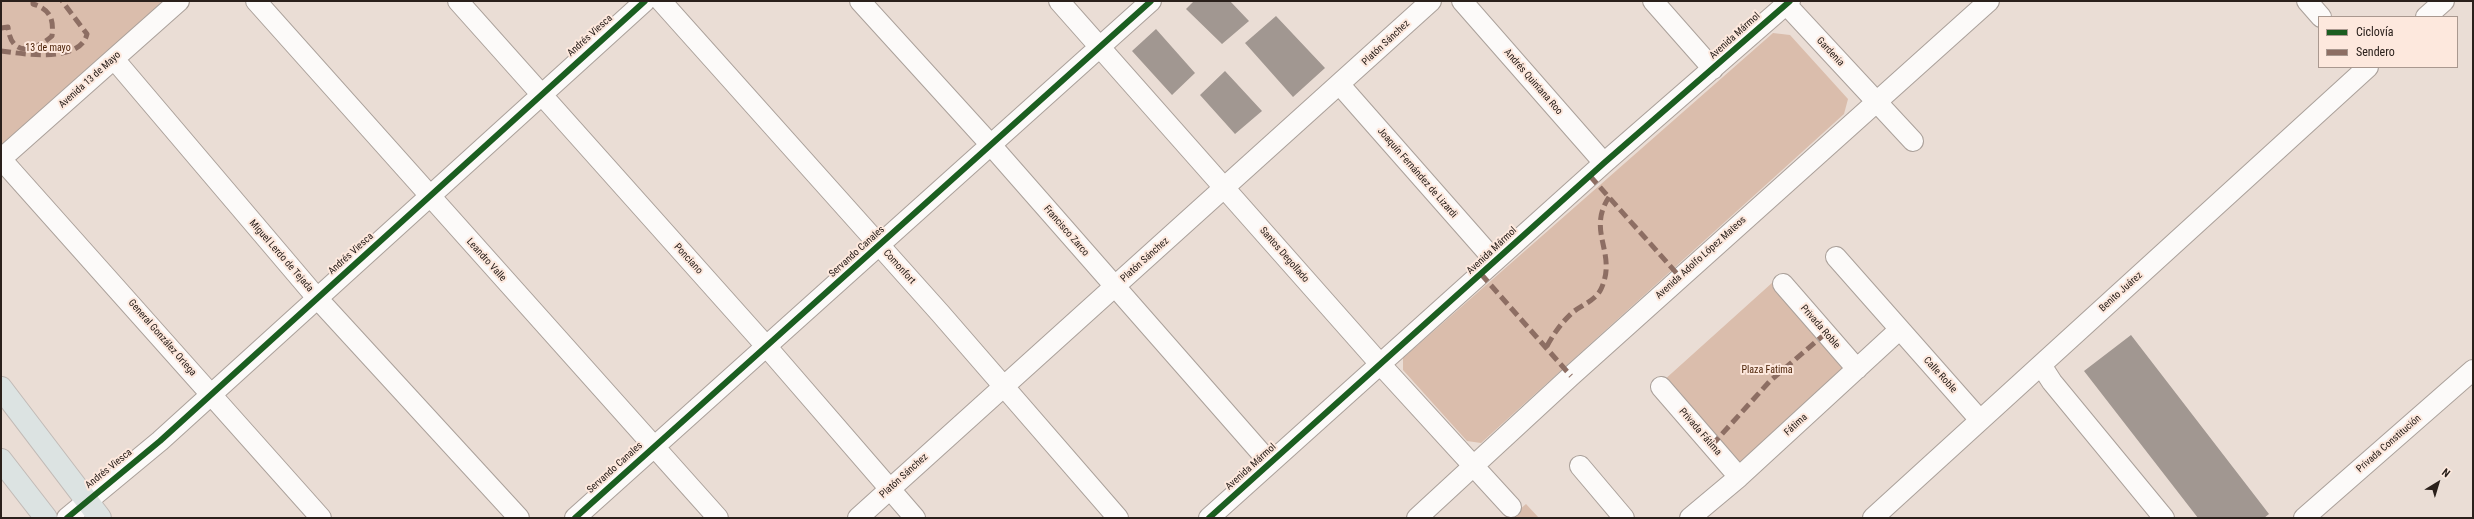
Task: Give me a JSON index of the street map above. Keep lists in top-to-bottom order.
{
  "streets": {
    "street": [
      "Andrés Viesca",
      "Avenida Mármol",
      "Platón Sánchez",
      "Gardenia",
      "Avenida 13 de Mayo",
      "Andrés Quintana Roo",
      "Joaquín Fernández de Lizardi",
      "Francisco Zarco",
      "Servando Canales",
      "Santos Degollado",
      "Miguel Lerdo de Tejada",
      "Avenida Adolfo López Mateos",
      "Ponciano",
      "Leandro Valle",
      "Comonfort",
      "Benito Juárez",
      "Privada Roble",
      "General González Ortega",
      "Calle Roble",
      "Fátima",
      "Privada Fátima",
      "Privada Constitución"
    ]
  },
  "crossings": [
    ["Andrés Viesca", "Miguel Lerdo de Tejada"],
    ["Andrés Viesca", "Ponciano"],
    ["Andrés Viesca", "Leandro Valle"],
    ["Andrés Viesca", "General González Ortega"],
    ["Avenida Mármol", "Gardenia"],
    ["Avenida Mármol", "Andrés Quintana Roo"],
    ["Avenida Mármol", "Joaquín Fernández de Lizardi"],
    ["Avenida Mármol", "Francisco Zarco"],
    ["Avenida Mármol", "Santos Degollado"],
    ["Platón Sánchez", "Joaquín Fernández de Lizardi"],
    ["Platón Sánchez", "Francisco Zarco"],
    ["Platón Sánchez", "Santos Degollado"],
    ["Platón Sánchez", "Ponciano"],
    ["Platón Sánchez", "Comonfort"],
    ["Gardenia", "Avenida Adolfo López Mateos"],
    ["Avenida 13 de Mayo", "Miguel Lerdo de Tejada"],
    ["Avenida 13 de Mayo", "General González Ortega"],
    ["Francisco Zarco", "Servando Canales"],
    ["Servando Canales", "Santos Degollado"],
    ["Servando Canales", "Ponciano"],
    ["Servando Canales", "Leandro Valle"],
    ["Servando Canales", "Comonfort"],
    ["Santos Degollado", "Avenida Adolfo López Mateos"],
    ["Benito Juárez", "Calle Roble"],
    ["Privada Roble", "Fátima"],
    ["Calle Roble", "Fátima"],
    ["Fátima", "Privada Fátima"]
  ],
  "parks": ["13 de mayo", "Plaza Fatima"],
  "legend": ["Ciclovía", "Sendero"],
  "north": "top right"
}
